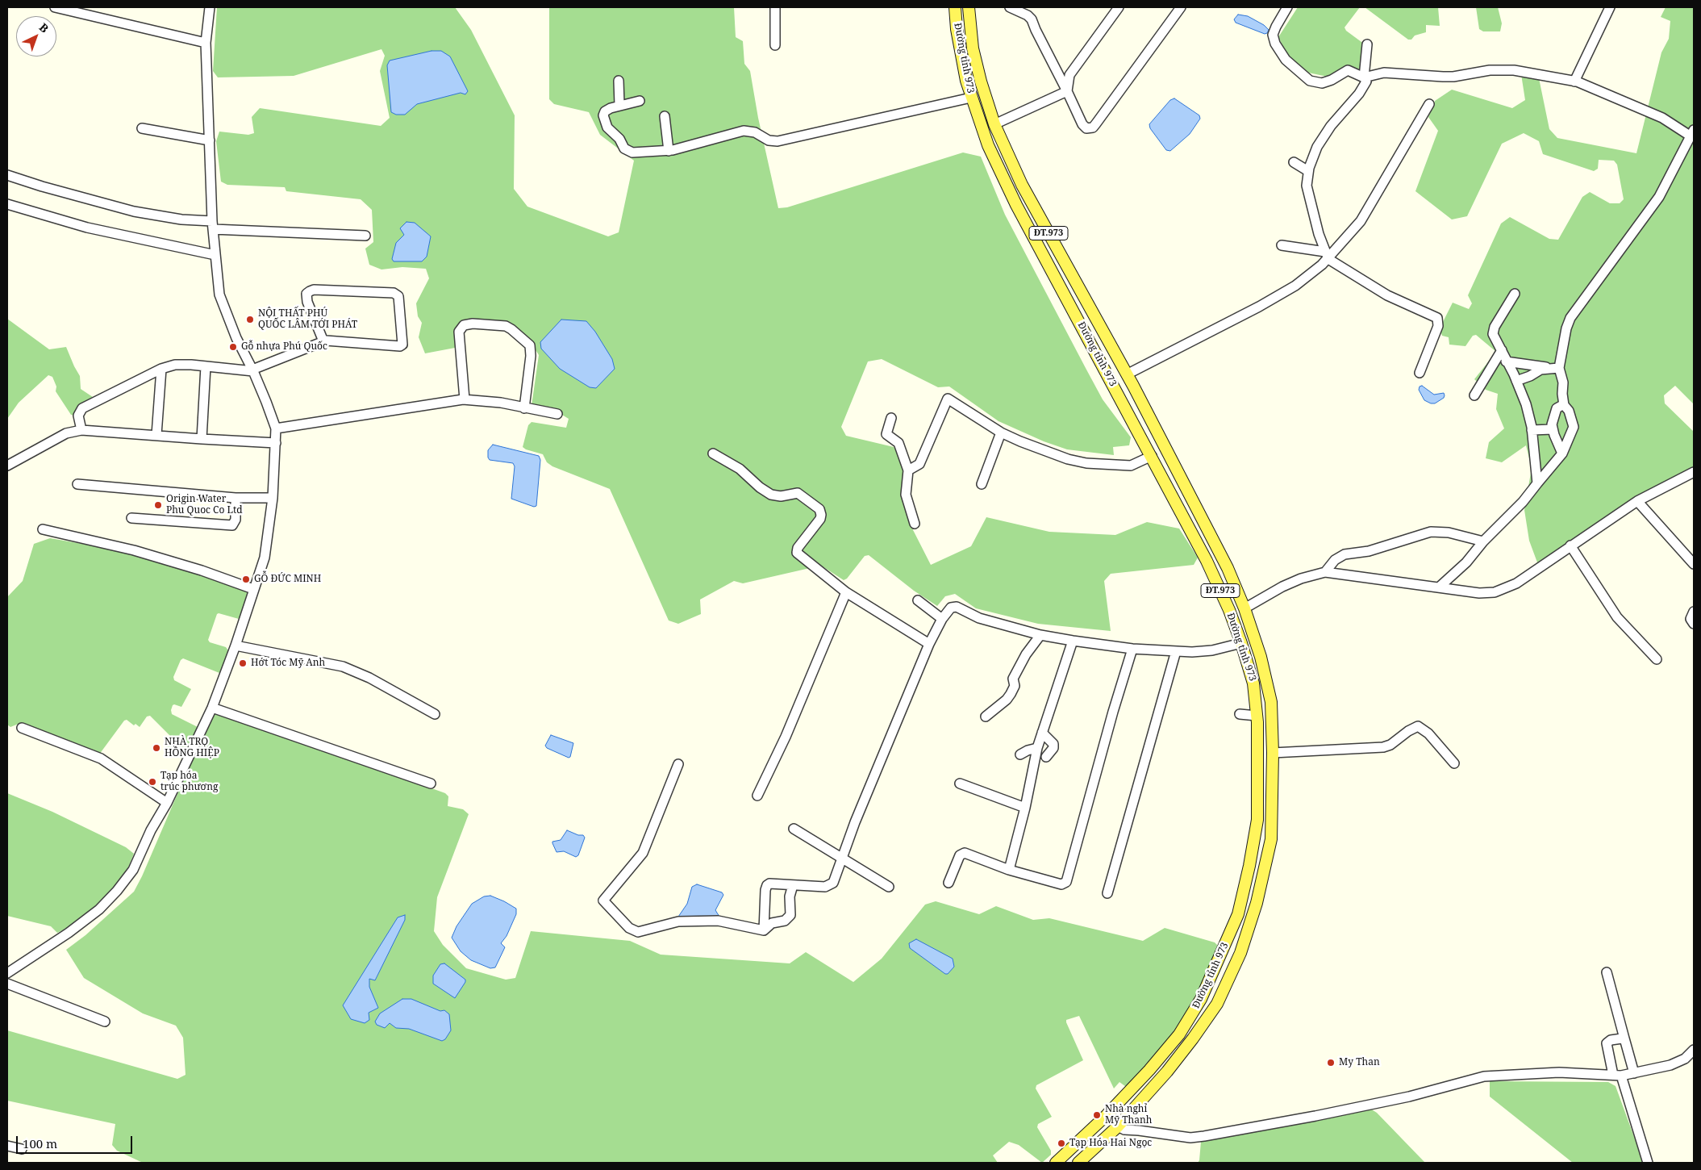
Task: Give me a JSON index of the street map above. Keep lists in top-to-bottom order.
{
  "streets": {
    "main road": ["Đường tỉnh 973", "ĐT.973"]
  },
  "places": [
    "NỘI THẤT PHÚ QUỐC LÂM TỚI PHÁT",
    "Gỗ nhựa Phú Quốc",
    "Origin Water Phu Quoc Co Ltd",
    "GỖ ĐỨC MINH",
    "Hớt Tóc Mỹ Anh",
    "NHÀ TRỌ HỒNG HIỆP",
    "Tạp hóa trúc phương",
    "My Than",
    "Nhà nghỉ Mỹ Thanh",
    "Tạp Hóa Hai Ngọc"
  ],
  "scale_bar": "100 m",
  "north": "top right"
}
